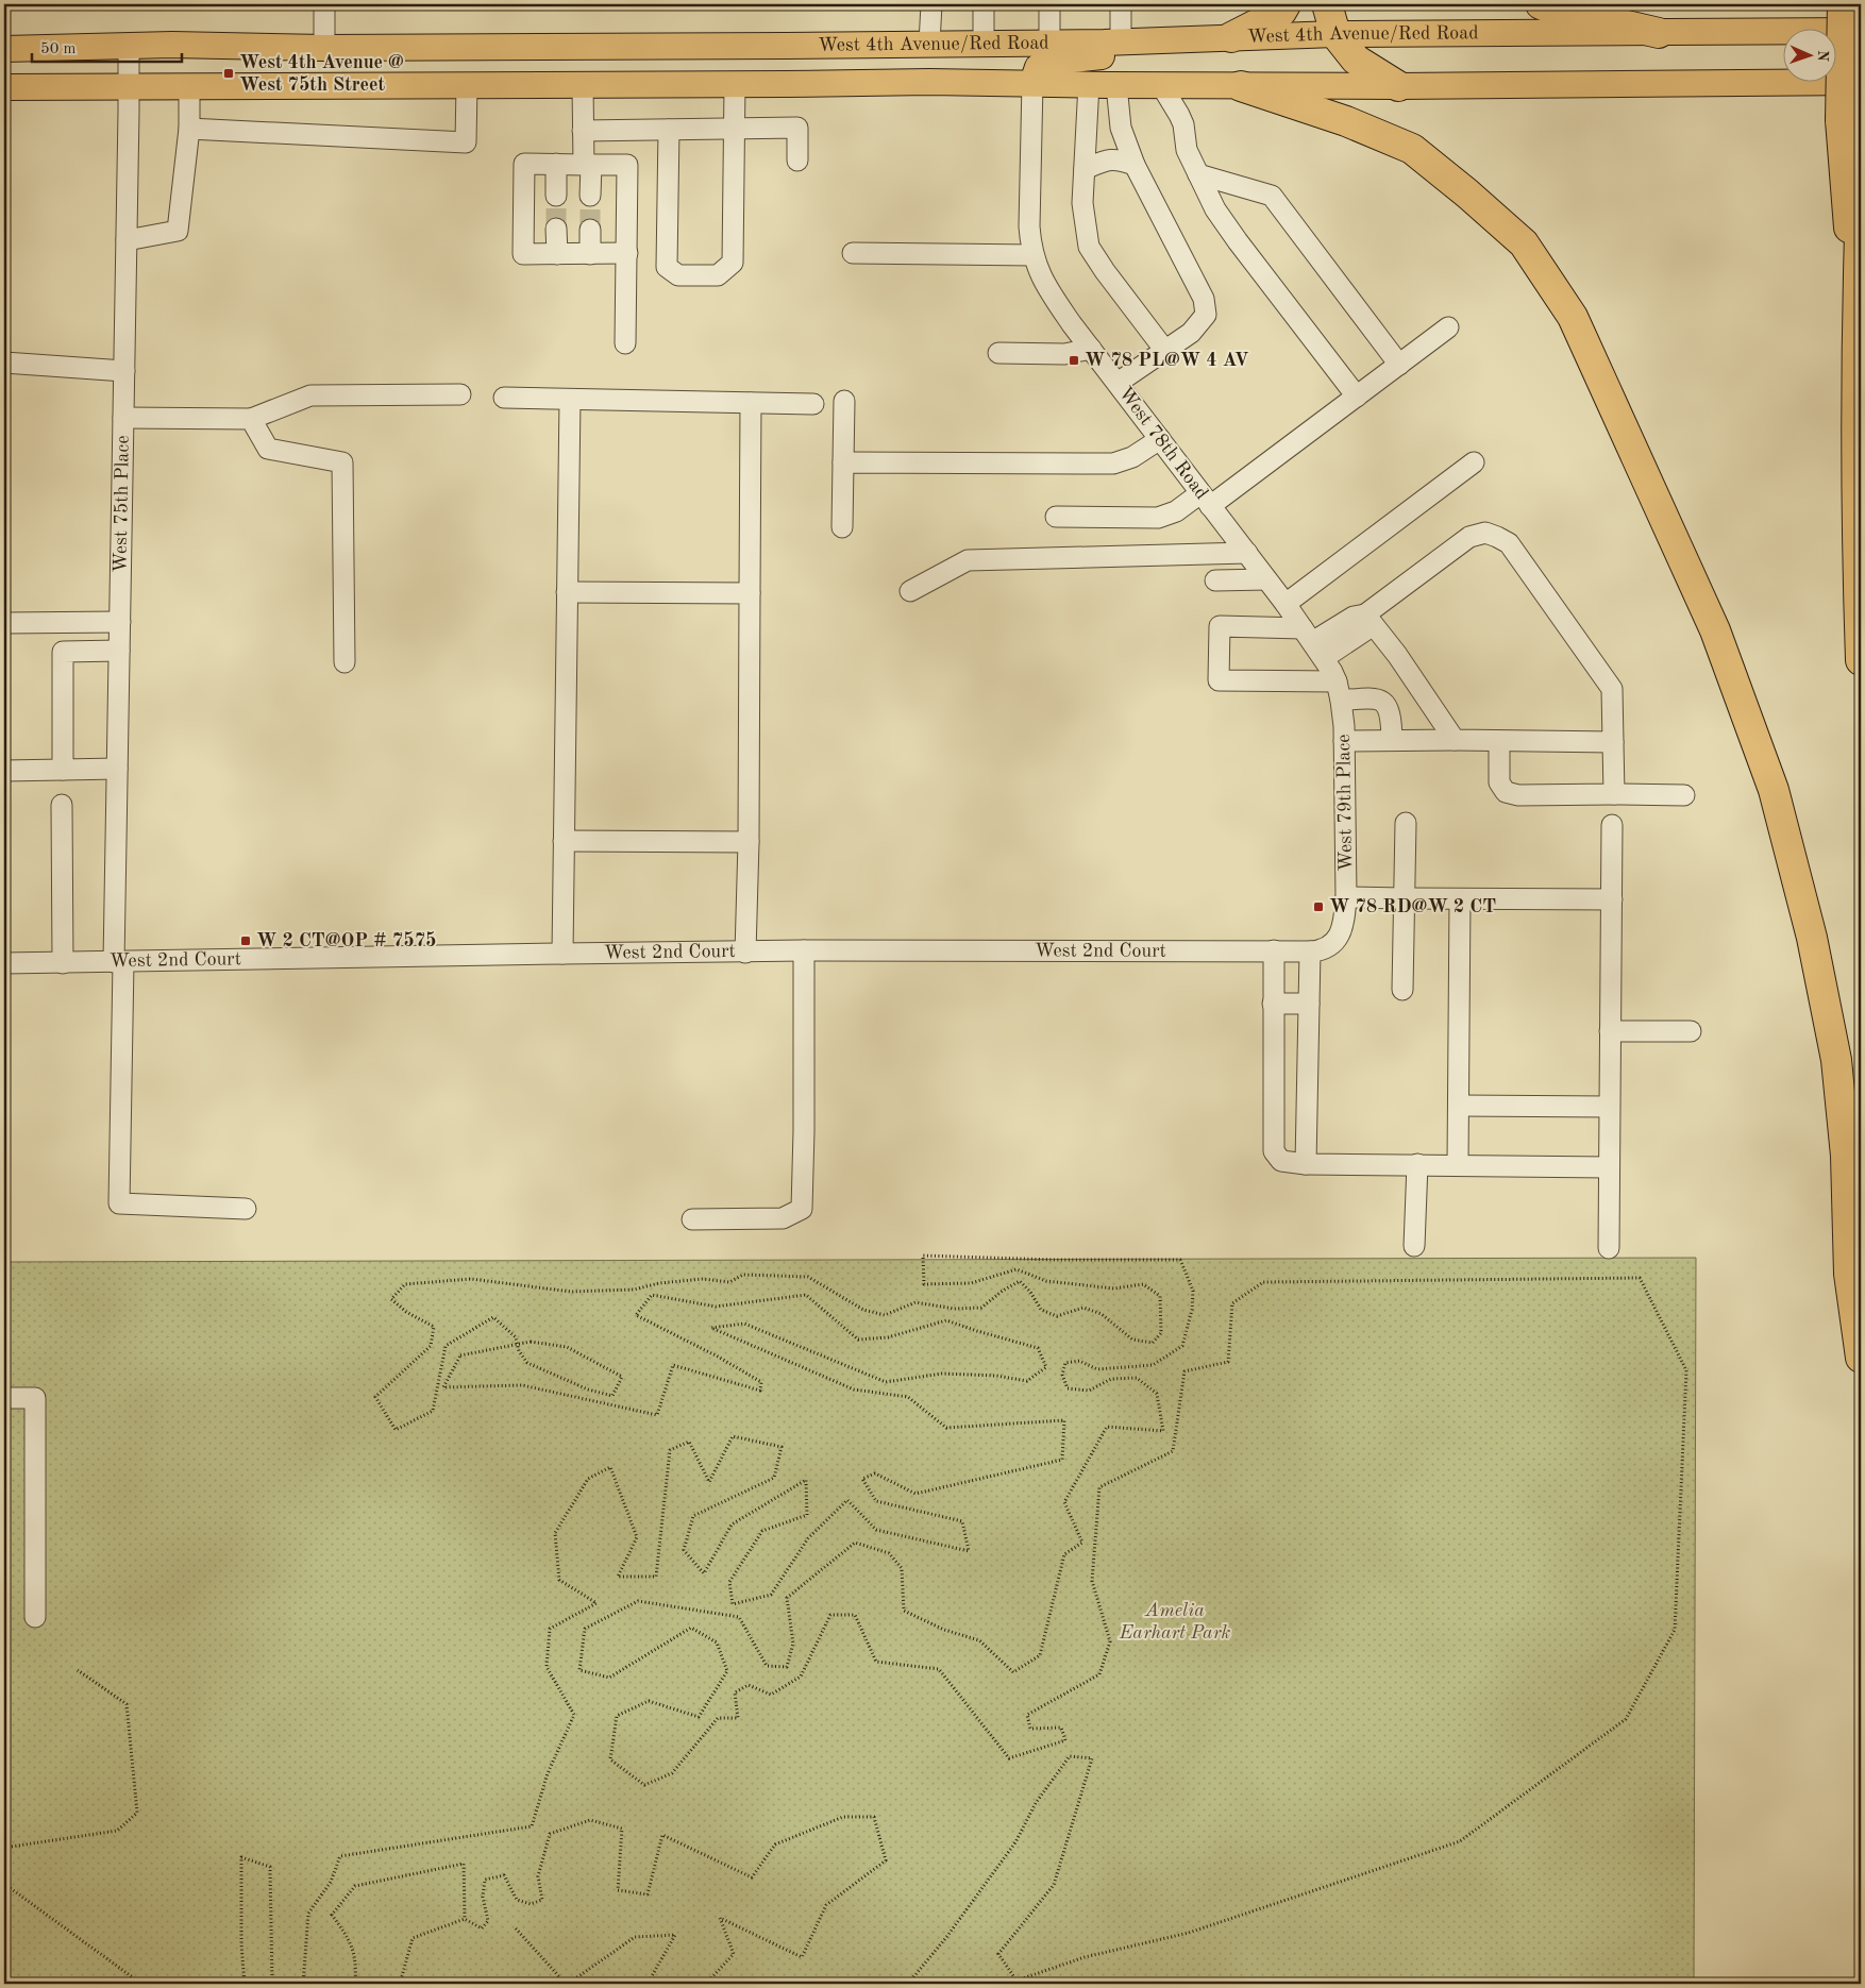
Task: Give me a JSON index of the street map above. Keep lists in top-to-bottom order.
{
  "streets": {
    "main road": ["West 4th Avenue/Red Road"],
    "street": [
      "West 78th Road",
      "West 75th Place",
      "West 79th Place",
      "West 2nd Court"
    ]
  },
  "crossings": [
    ["West 4th Avenue/Red Road", "West 78th Road"],
    ["West 4th Avenue/Red Road", "West 75th Place"],
    ["West 78th Road", "West 79th Place"],
    ["West 75th Place", "West 2nd Court"],
    ["West 79th Place", "West 2nd Court"]
  ],
  "parks": ["Amelia Earhart Park"],
  "places": {
    "transit": [
      "West 4th Avenue @ West 75th Street",
      "W 78 PL@W 4 AV",
      "W 78 RD@W 2 CT",
      "W 2 CT@OP # 7575"
    ]
  },
  "scale_bar": "50 m",
  "north": "right"
}
